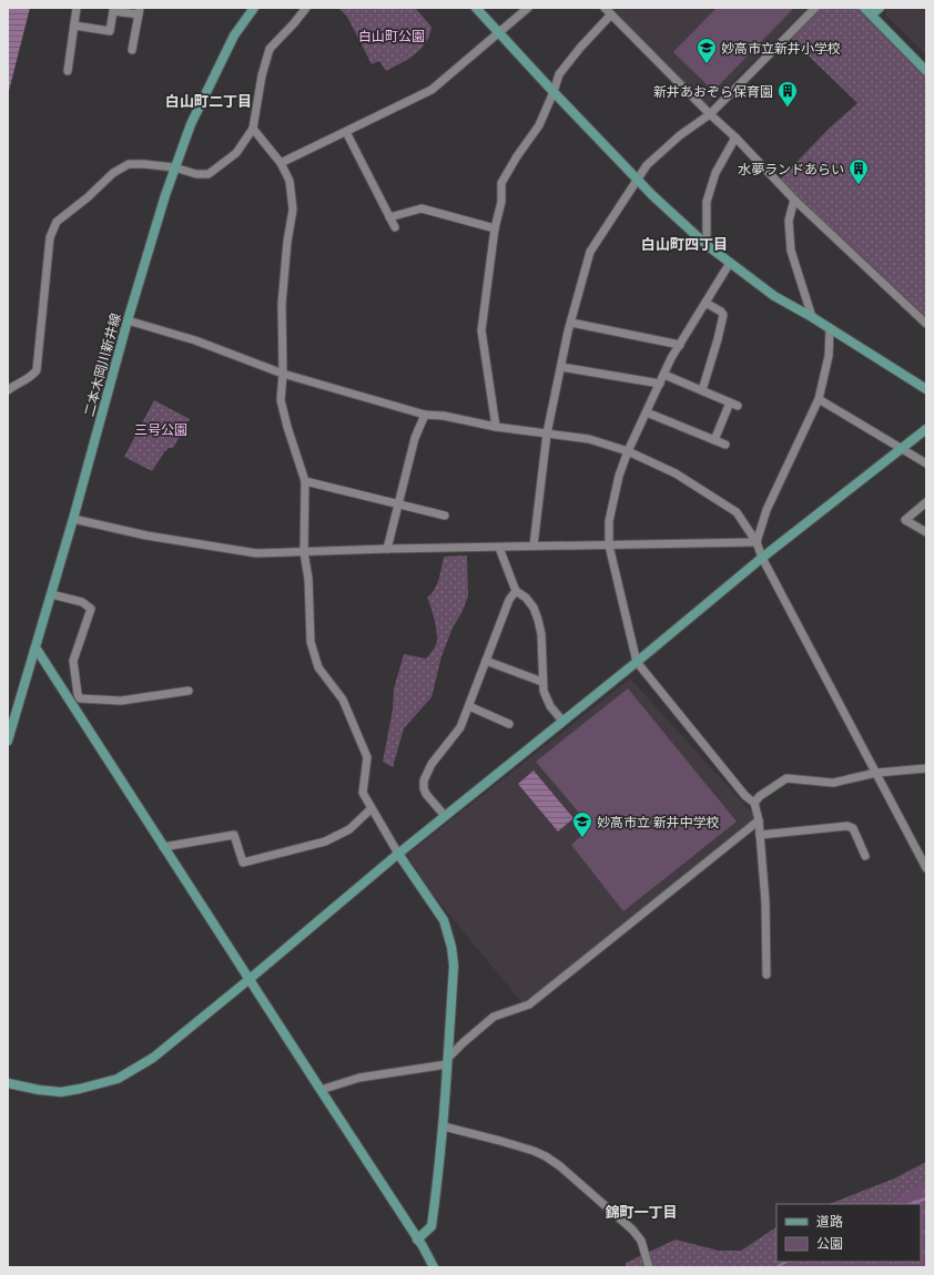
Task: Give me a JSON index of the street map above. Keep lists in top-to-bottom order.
{
  "streets": {
    "street": ["二本木岡川新井線"]
  },
  "districts": ["白山町二丁目", "白山町四丁目", "錦町一丁目"],
  "parks": ["白山町公園", "三号公園"],
  "places": {
    "school or university": ["妙高市立新井小学校", "妙高市立 新井中学校"],
    "building": ["新井あおぞら保育園", "水夢ランドあらい"]
  },
  "legend": ["道路", "公園"]
}
